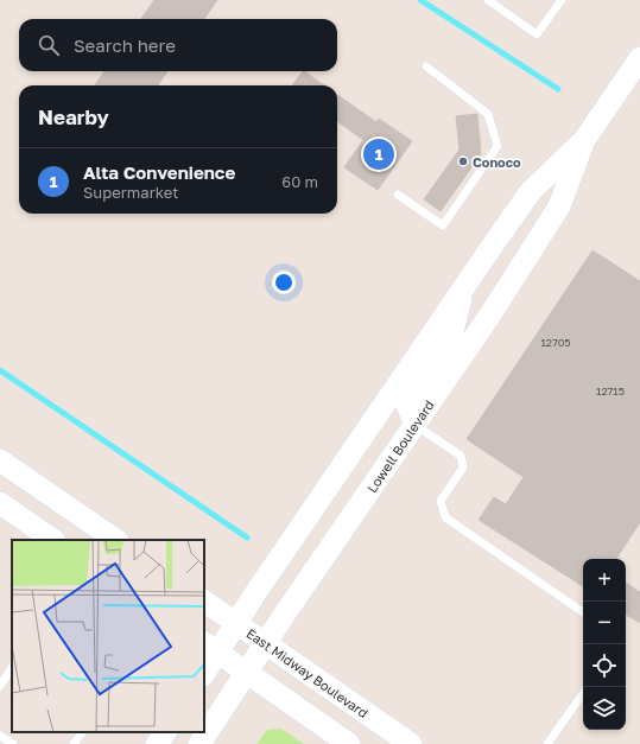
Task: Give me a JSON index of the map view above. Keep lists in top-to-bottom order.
{
  "streets": {
    "main road": ["Lowell Boulevard", "East Midway Boulevard"]
  },
  "crossings": [
    ["Lowell Boulevard", "East Midway Boulevard"]
  ],
  "places": ["Conoco"],
  "house_numbers": ["12705", "12715"],
  "page": {
    "search": "Search here",
    "heading": "Nearby",
    "pins": "1",
    "list": [
      {
        "mark": "1",
        "name": "Alta Convenience",
        "note": "Supermarket",
        "value": "60 m"
      }
    ],
    "map_buttons": ["+", "−"]
  }
}
